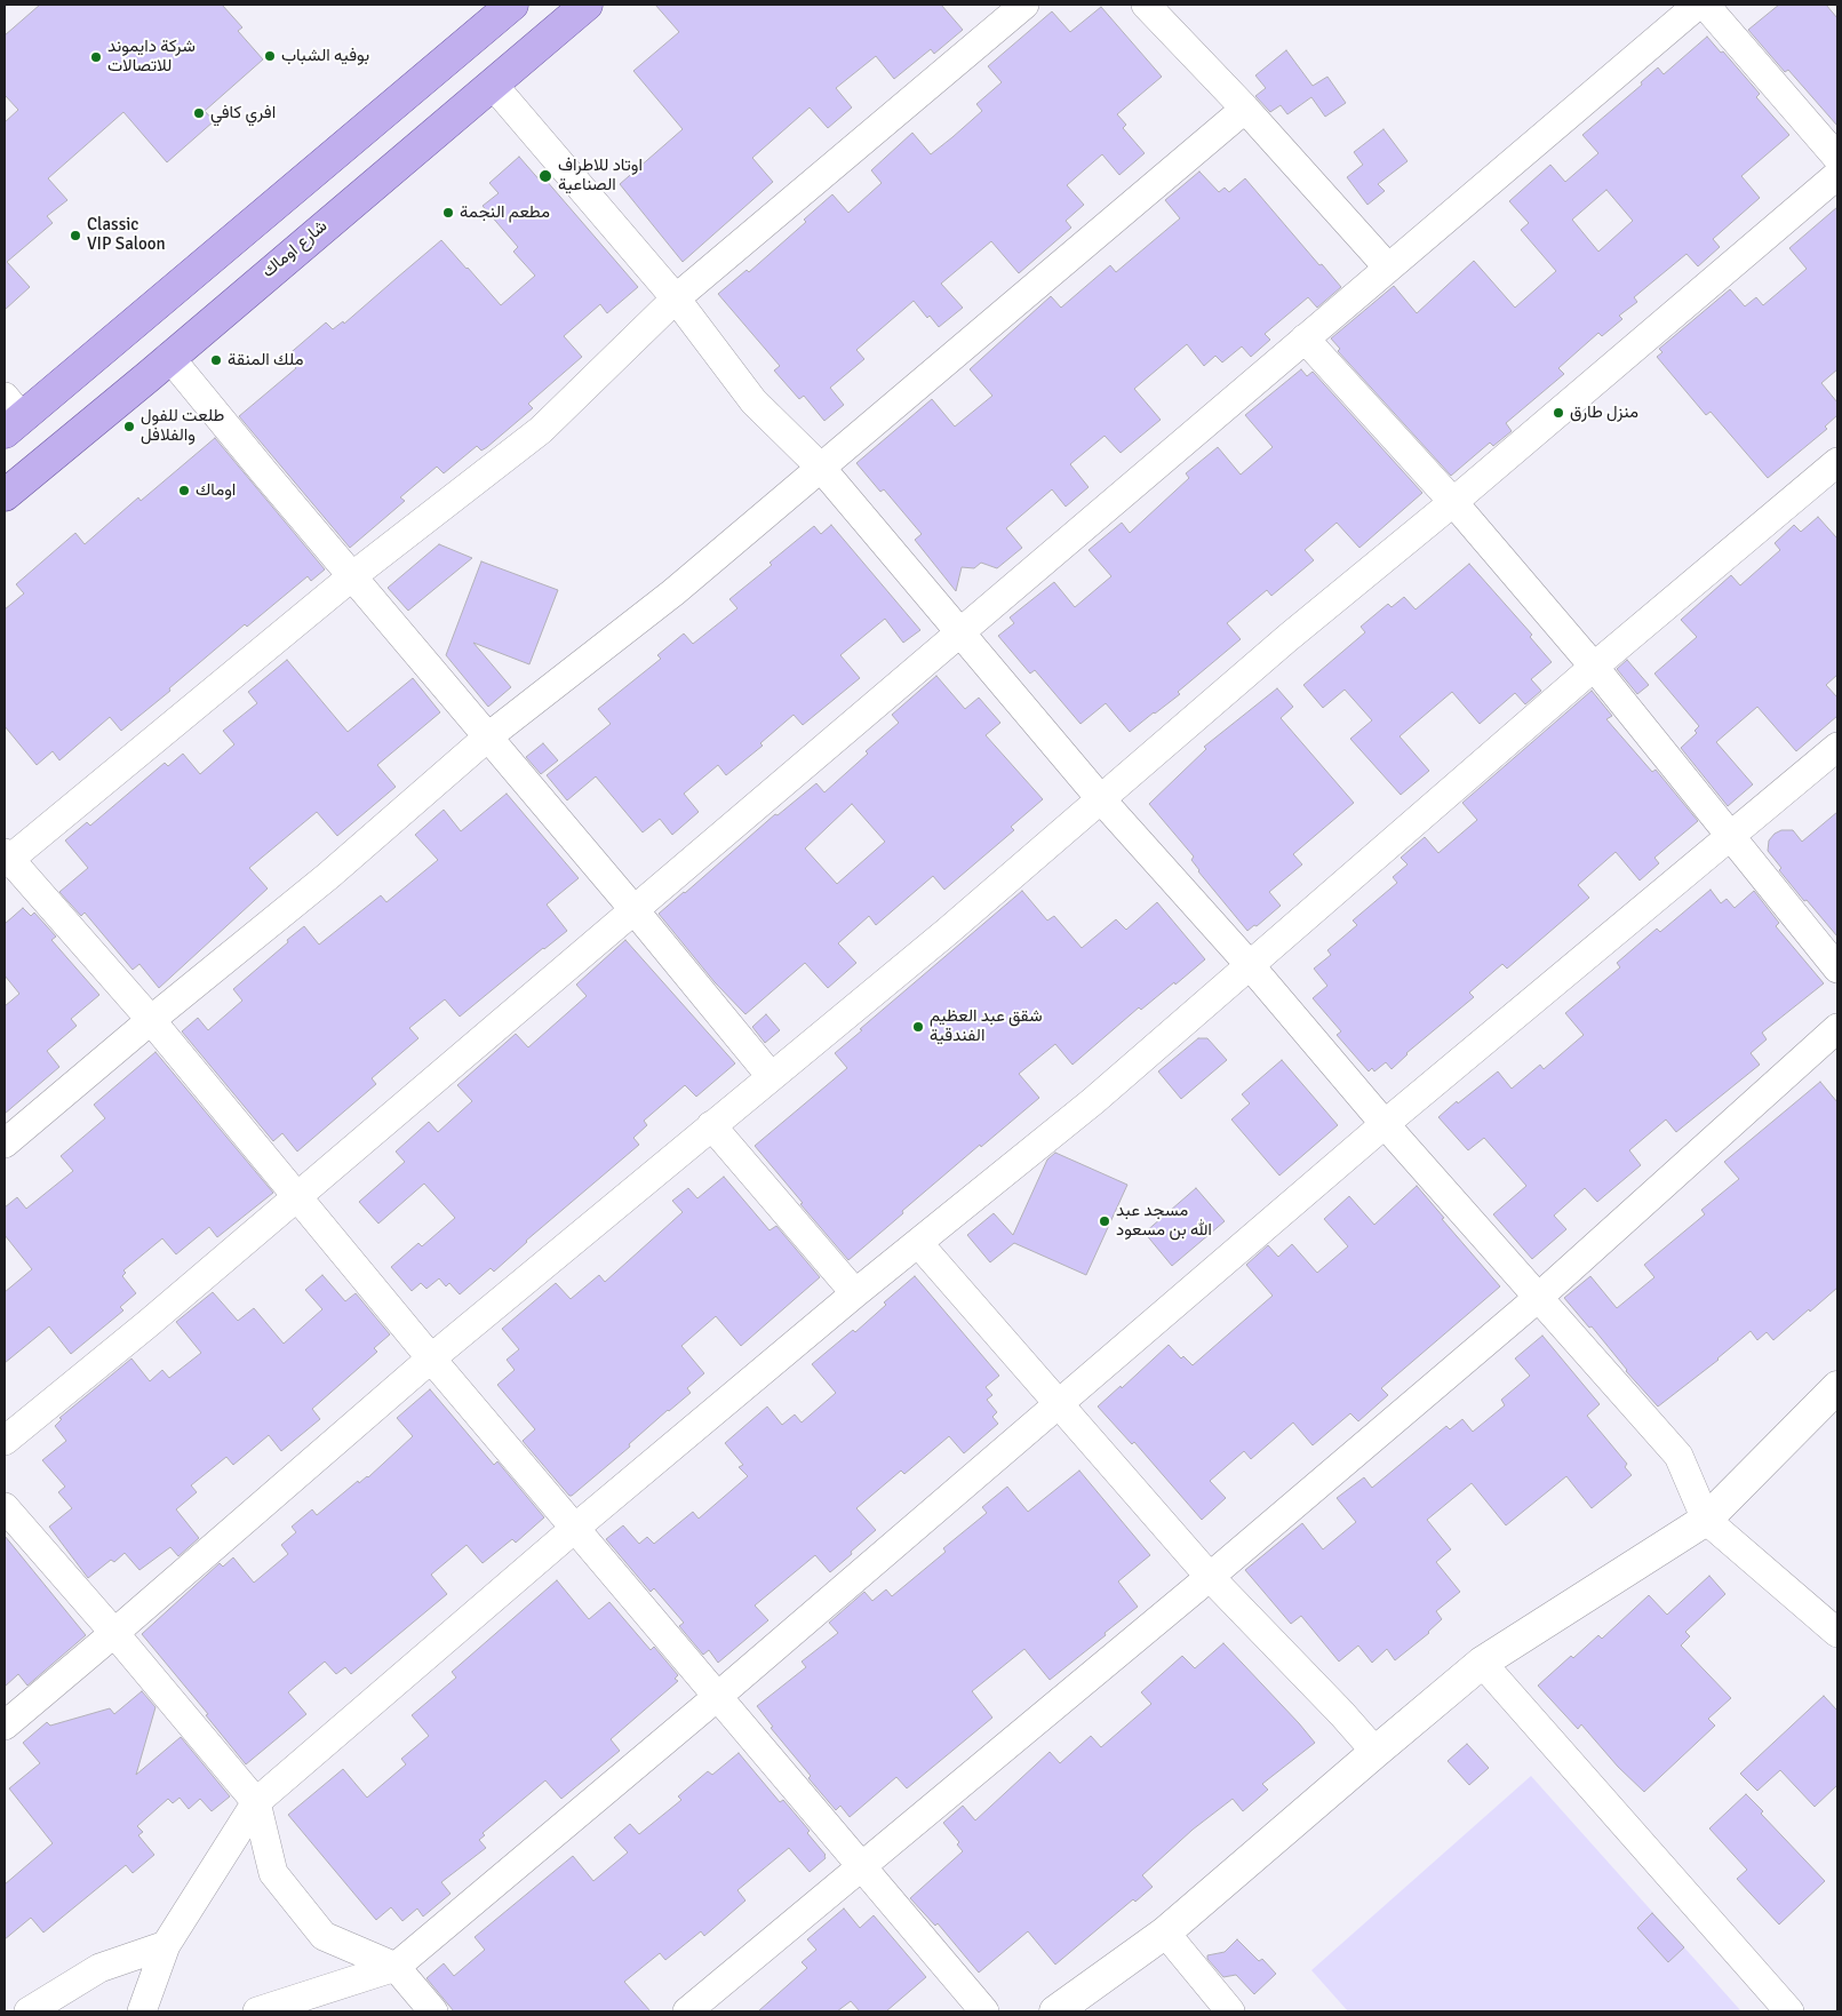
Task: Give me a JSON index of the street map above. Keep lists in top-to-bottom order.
{
  "streets": {
    "main road": ["شارع اوماك"]
  },
  "places": [
    "بوفيه الشباب",
    "شركة دايموند للاتصالات",
    "افري كافي",
    "اوتاد للاطراف الصناعية",
    "مطعم النجمة",
    "Classic VIP Saloon",
    "ملك المنقة",
    "منزل طارق",
    "طلعت للفول والفلافل",
    "اوماك",
    "شقق عبد العظيم الفندقية",
    "مسجد عبد الله بن مسعود"
  ]
}
